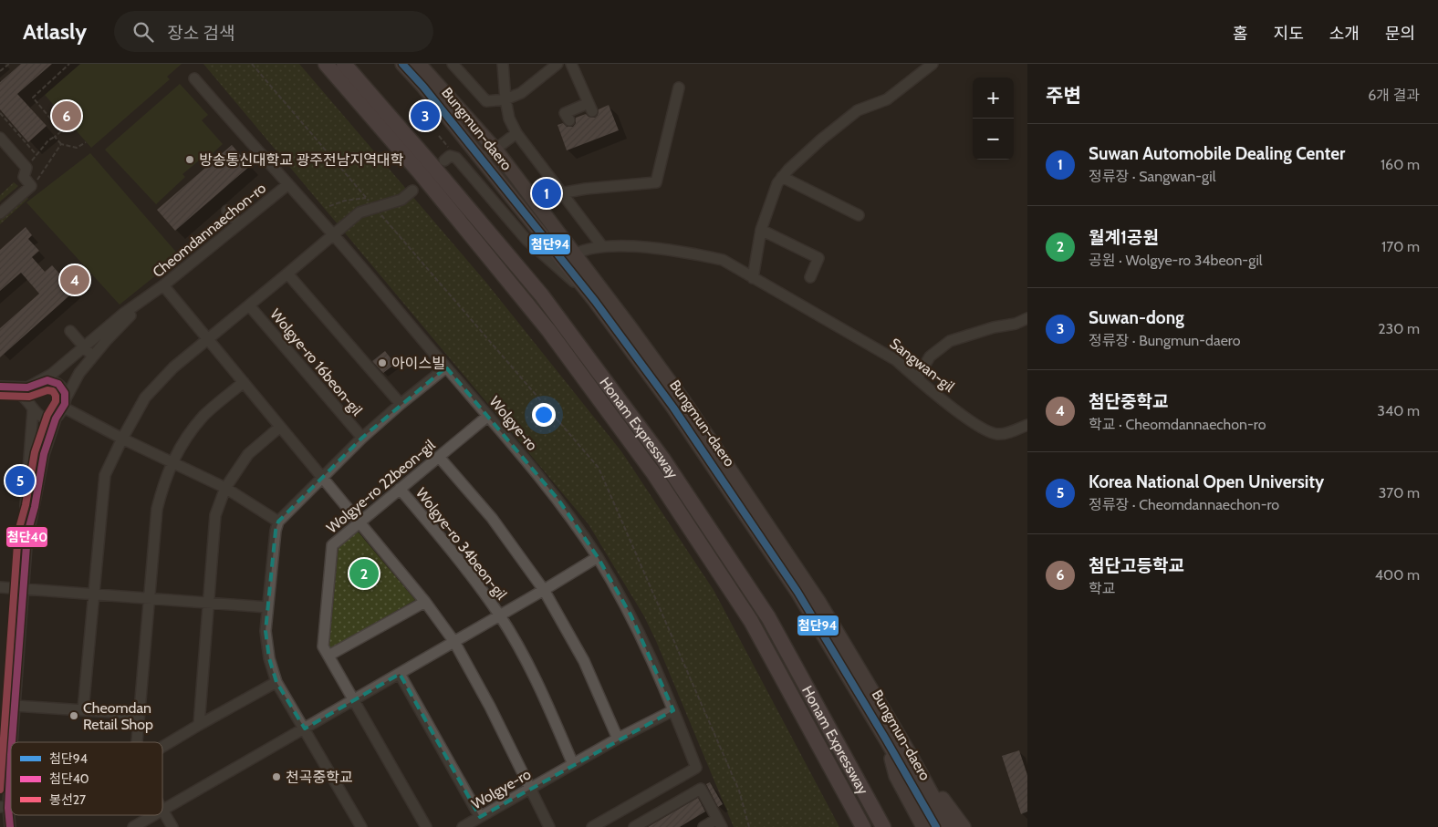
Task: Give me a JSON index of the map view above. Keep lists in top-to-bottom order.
{
  "streets": {
    "highway": ["Honam Expressway"],
    "main road": ["Bungmun-daero"],
    "street": [
      "Cheomdannaechon-ro",
      "Wolgye-ro 16beon-gil",
      "Sangwan-gil",
      "Wolgye-ro",
      "Wolgye-ro 22beon-gil",
      "Wolgye-ro 34beon-gil"
    ]
  },
  "crossings": [
    ["Bungmun-daero", "Sangwan-gil"],
    ["Cheomdannaechon-ro", "Wolgye-ro"],
    ["Wolgye-ro 16beon-gil", "Wolgye-ro"],
    ["Wolgye-ro", "Wolgye-ro 22beon-gil"],
    ["Wolgye-ro", "Wolgye-ro 34beon-gil"],
    ["Wolgye-ro 22beon-gil", "Wolgye-ro 34beon-gil"]
  ],
  "places": [
    "방송통신대학교 광주전남지역대학",
    "아이스빌",
    "Cheomdan Retail Shop",
    "천곡중학교"
  ],
  "lines": ["transit line 첨단94", "transit line 첨단40", "transit line 봉선27"],
  "legend": ["첨단94", "첨단40", "봉선27"],
  "page": {
    "header": "Atlasly",
    "search": "장소 검색",
    "nav": [
      "홈",
      "지도",
      "소개",
      "문의"
    ],
    "heading": ["주변", "6개 결과"],
    "map_buttons": ["+", "−"],
    "pins": [
      "3",
      "6",
      "1",
      "4",
      "5",
      "2"
    ],
    "list": [
      {
        "mark": "1",
        "name": "Suwan Automobile Dealing Center",
        "note": "정류장 · Sangwan-gil",
        "value": "160 m"
      },
      {
        "mark": "2",
        "name": "월계1공원",
        "note": "공원 · Wolgye-ro 34beon-gil",
        "value": "170 m"
      },
      {
        "mark": "3",
        "name": "Suwan-dong",
        "note": "정류장 · Bungmun-daero",
        "value": "230 m"
      },
      {
        "mark": "4",
        "name": "첨단중학교",
        "note": "학교 · Cheomdannaechon-ro",
        "value": "340 m"
      },
      {
        "mark": "5",
        "name": "Korea National Open University",
        "note": "정류장 · Cheomdannaechon-ro",
        "value": "370 m"
      },
      {
        "mark": "6",
        "name": "첨단고등학교",
        "note": "학교",
        "value": "400 m"
      }
    ]
  }
}
